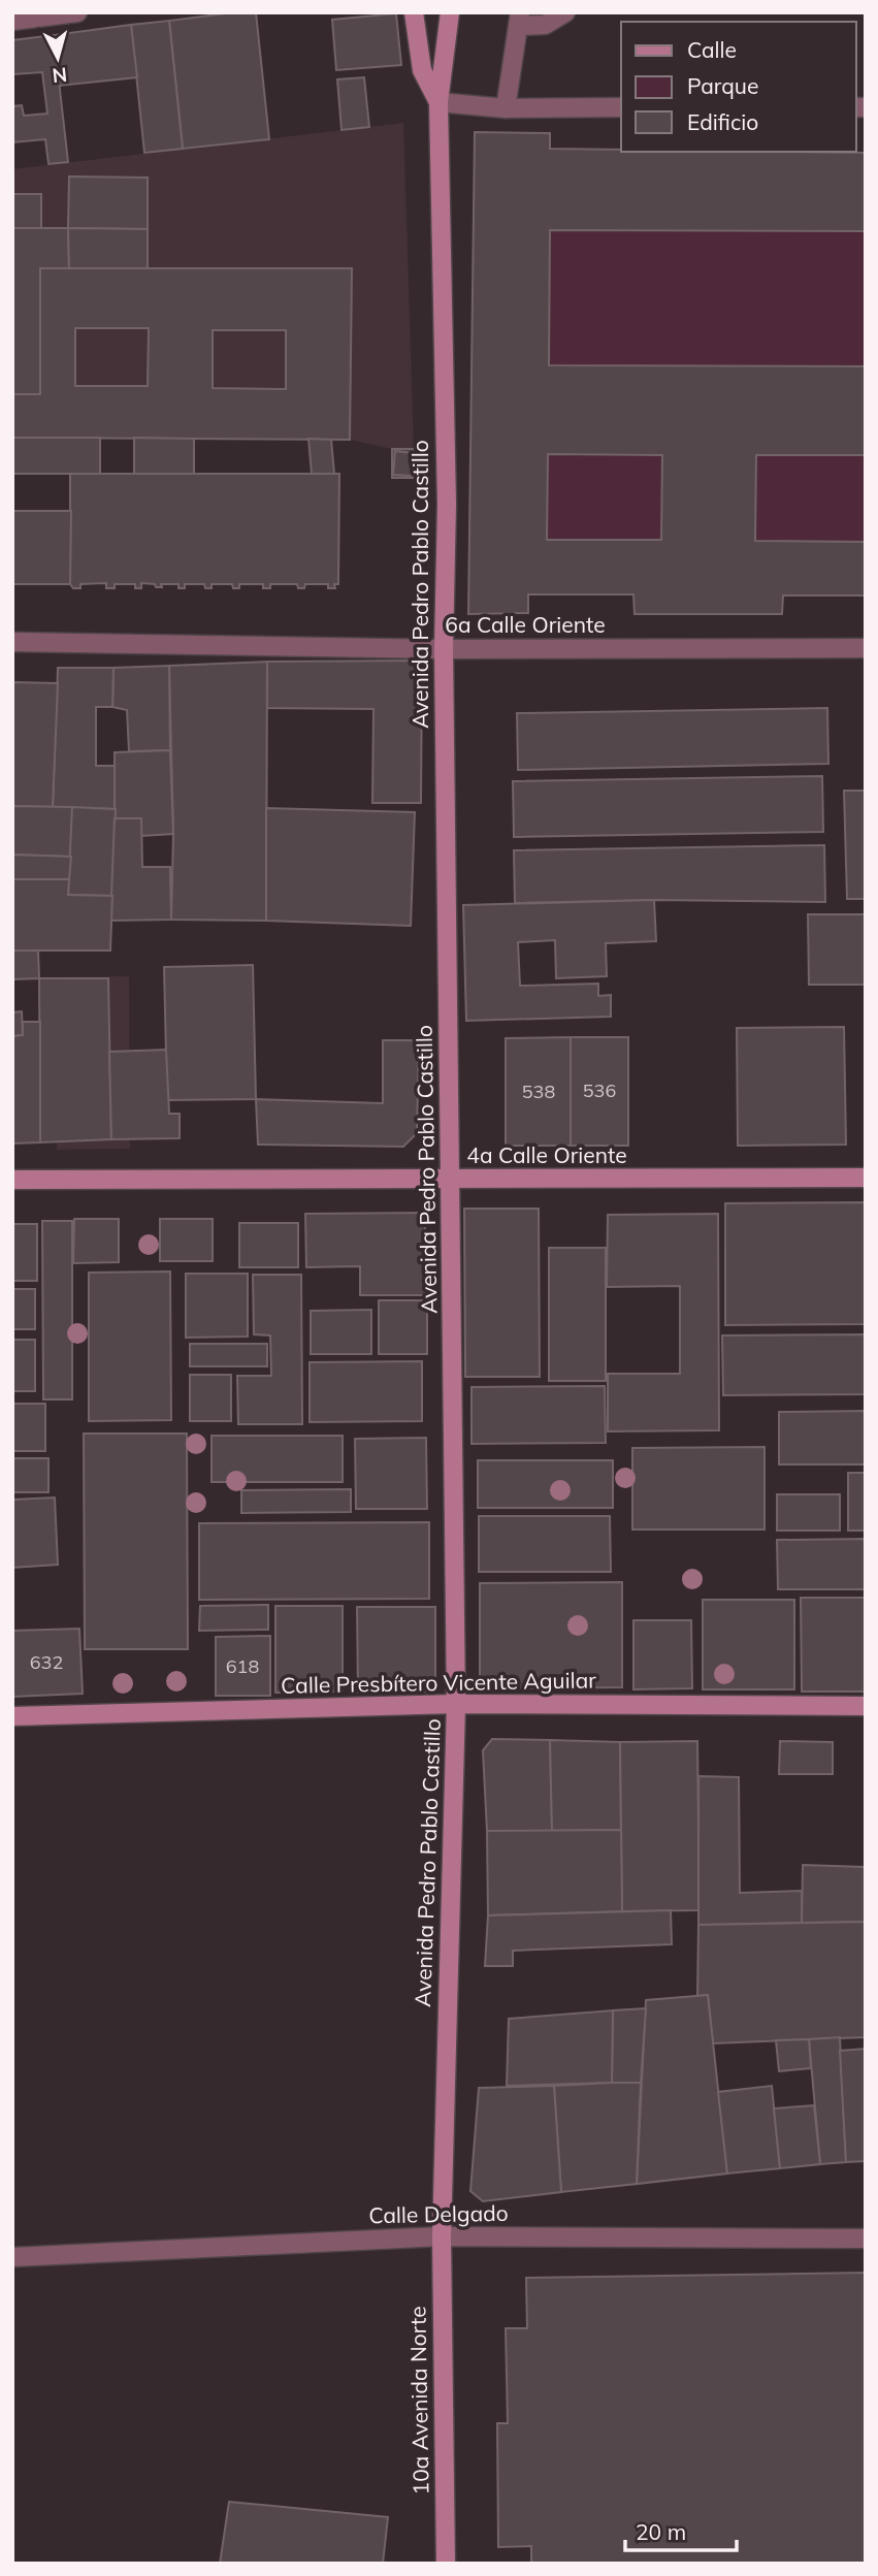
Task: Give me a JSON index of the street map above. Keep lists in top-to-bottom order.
{
  "streets": {
    "main road": [
      "Avenida Pedro Pablo Castillo",
      "4a Calle Oriente",
      "Calle Presbítero Vicente Aguilar",
      "10a Avenida Norte"
    ],
    "street": ["6a Calle Oriente", "Calle Delgado"]
  },
  "crossings": [
    ["Avenida Pedro Pablo Castillo", "6a Calle Oriente"],
    ["Avenida Pedro Pablo Castillo", "4a Calle Oriente"],
    ["Avenida Pedro Pablo Castillo", "Calle Presbítero Vicente Aguilar"],
    ["Avenida Pedro Pablo Castillo", "Calle Delgado"],
    ["Avenida Pedro Pablo Castillo", "10a Avenida Norte"],
    ["Calle Delgado", "10a Avenida Norte"]
  ],
  "house_numbers": [
    "536",
    "538",
    "632",
    "618"
  ],
  "legend": ["Calle", "Parque", "Edificio"],
  "scale_bar": "20 m",
  "north": "bottom"
}
